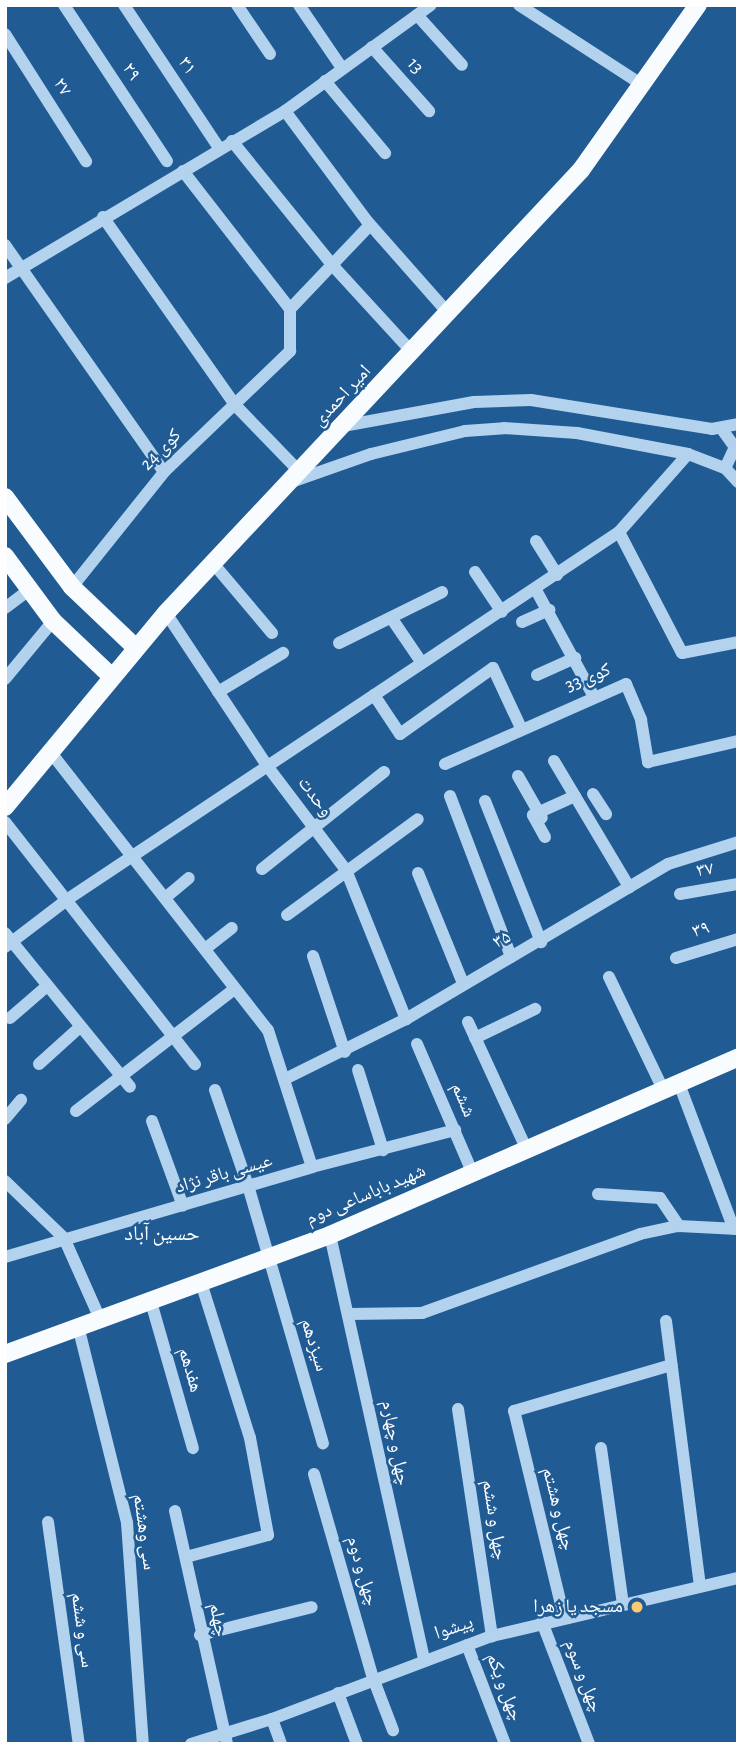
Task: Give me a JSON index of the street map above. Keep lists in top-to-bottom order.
{
  "streets": {
    "main road": ["امیر احمدی", "شهید باباساعی دوم"],
    "street": [
      "۳۱",
      "13",
      "۲۹",
      "۲۷",
      "کوی 24",
      "کوی 33",
      "وحدت",
      "۳۷",
      "۳۹",
      "۳۵",
      "ششم",
      "عیسی باقر نژاد",
      "سیزدهم",
      "هفدهم",
      "چهل و چهارم",
      "چهل و هشتم",
      "چهل و ششم",
      "سی وهشتم",
      "چهل و دوم",
      "چهلم",
      "پیشوا",
      "سی و ششم",
      "چهل و سوم",
      "چهل و یکم"
    ]
  },
  "crossings": [
    ["امیر احمدی", "وحدت"],
    ["وحدت", "۳۵"],
    ["ششم", "عیسی باقر نژاد"],
    ["ششم", "شهید باباساعی دوم"],
    ["عیسی باقر نژاد", "سیزدهم"],
    ["شهید باباساعی دوم", "سیزدهم"],
    ["شهید باباساعی دوم", "هفدهم"],
    ["شهید باباساعی دوم", "چهل و چهارم"],
    ["شهید باباساعی دوم", "سی وهشتم"],
    ["چهل و چهارم", "پیشوا"],
    ["چهل و هشتم", "پیشوا"],
    ["چهل و ششم", "پیشوا"],
    ["چهل و دوم", "پیشوا"],
    ["چهلم", "پیشوا"],
    ["پیشوا", "چهل و سوم"],
    ["پیشوا", "چهل و یکم"]
  ],
  "districts": ["حسین آباد"],
  "places": ["مسجد یا زهرا"]
}
